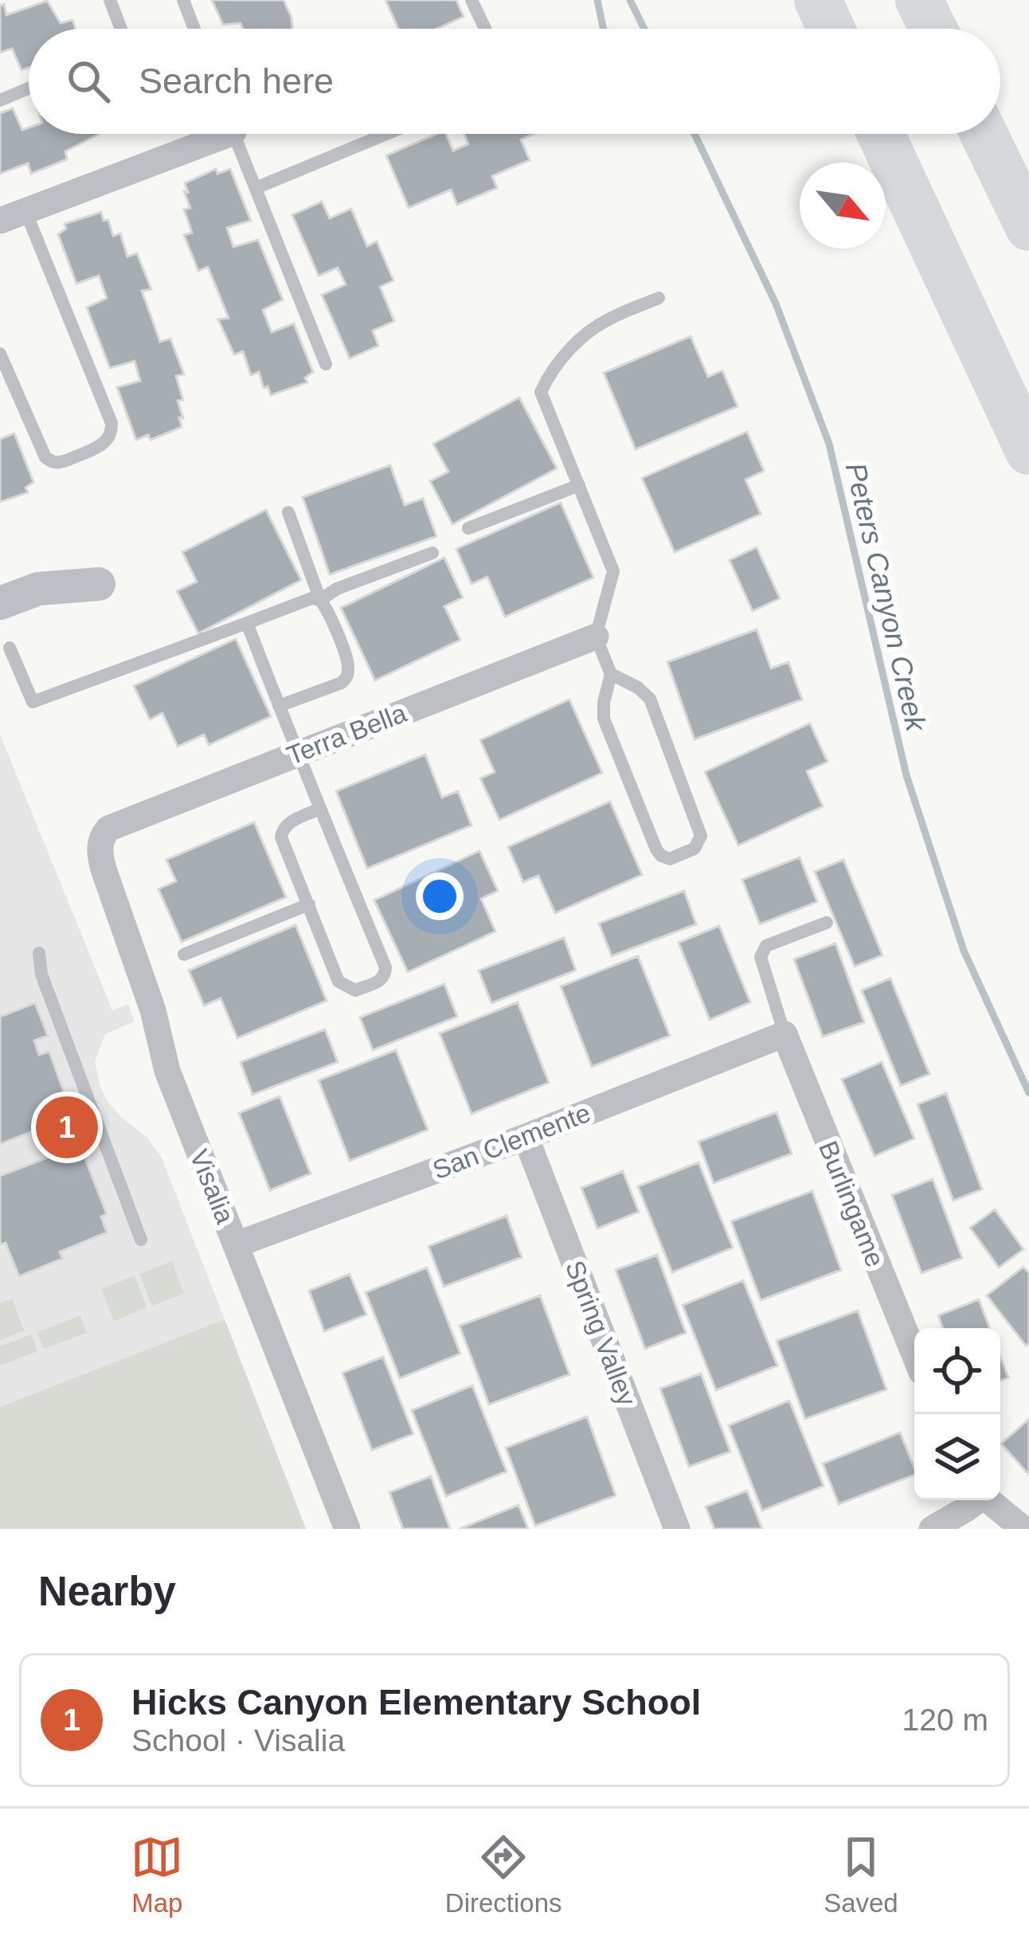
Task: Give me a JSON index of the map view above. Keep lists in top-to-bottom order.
{
  "streets": {
    "street": [
      "Terra Bella",
      "San Clemente",
      "Visalia",
      "Burlingame",
      "Spring Valley"
    ]
  },
  "crossings": [
    ["Terra Bella", "Visalia"],
    ["San Clemente", "Visalia"],
    ["San Clemente", "Burlingame"],
    ["San Clemente", "Spring Valley"]
  ],
  "water": ["Peters Canyon Creek"],
  "north": "bottom right",
  "page": {
    "search": "Search here",
    "pins": "1",
    "heading": "Nearby",
    "list": [
      {
        "mark": "1",
        "name": "Hicks Canyon Elementary School",
        "note": "School · Visalia",
        "value": "120 m"
      }
    ],
    "nav": ["Map", "Directions", "Saved"]
  }
}
